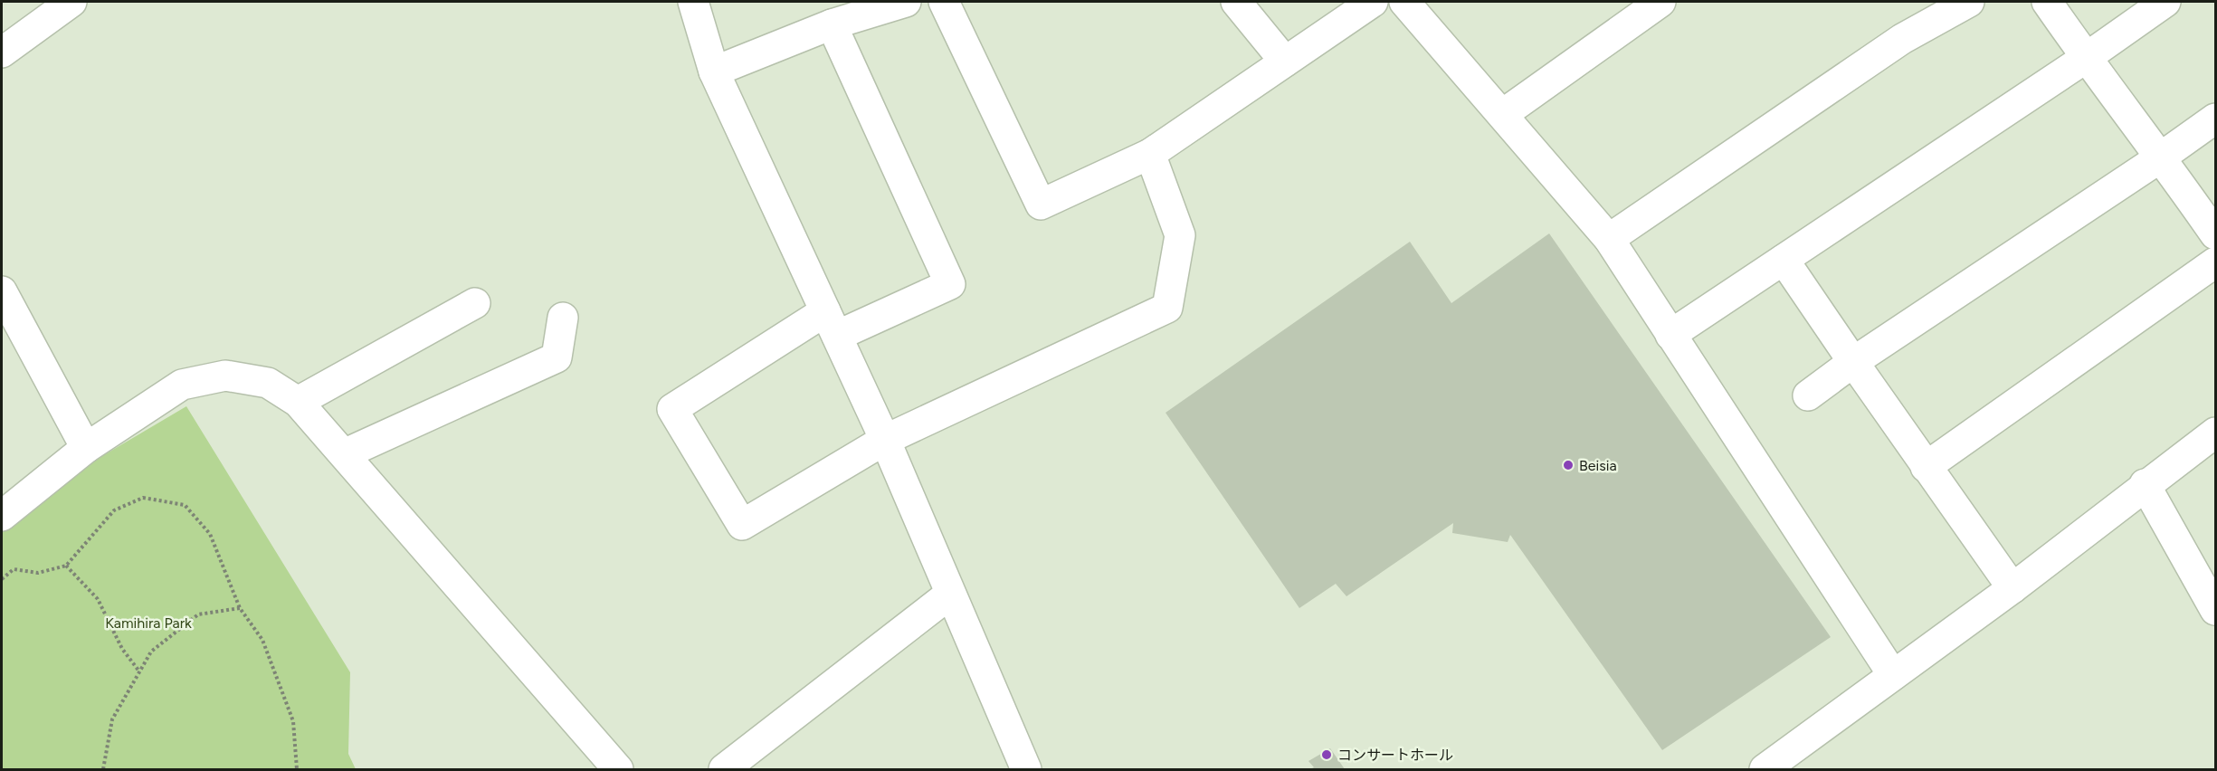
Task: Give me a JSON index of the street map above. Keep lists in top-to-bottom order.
{
  "parks": ["Kamihira Park"],
  "places": ["Beisia", "コンサートホール"]
}
